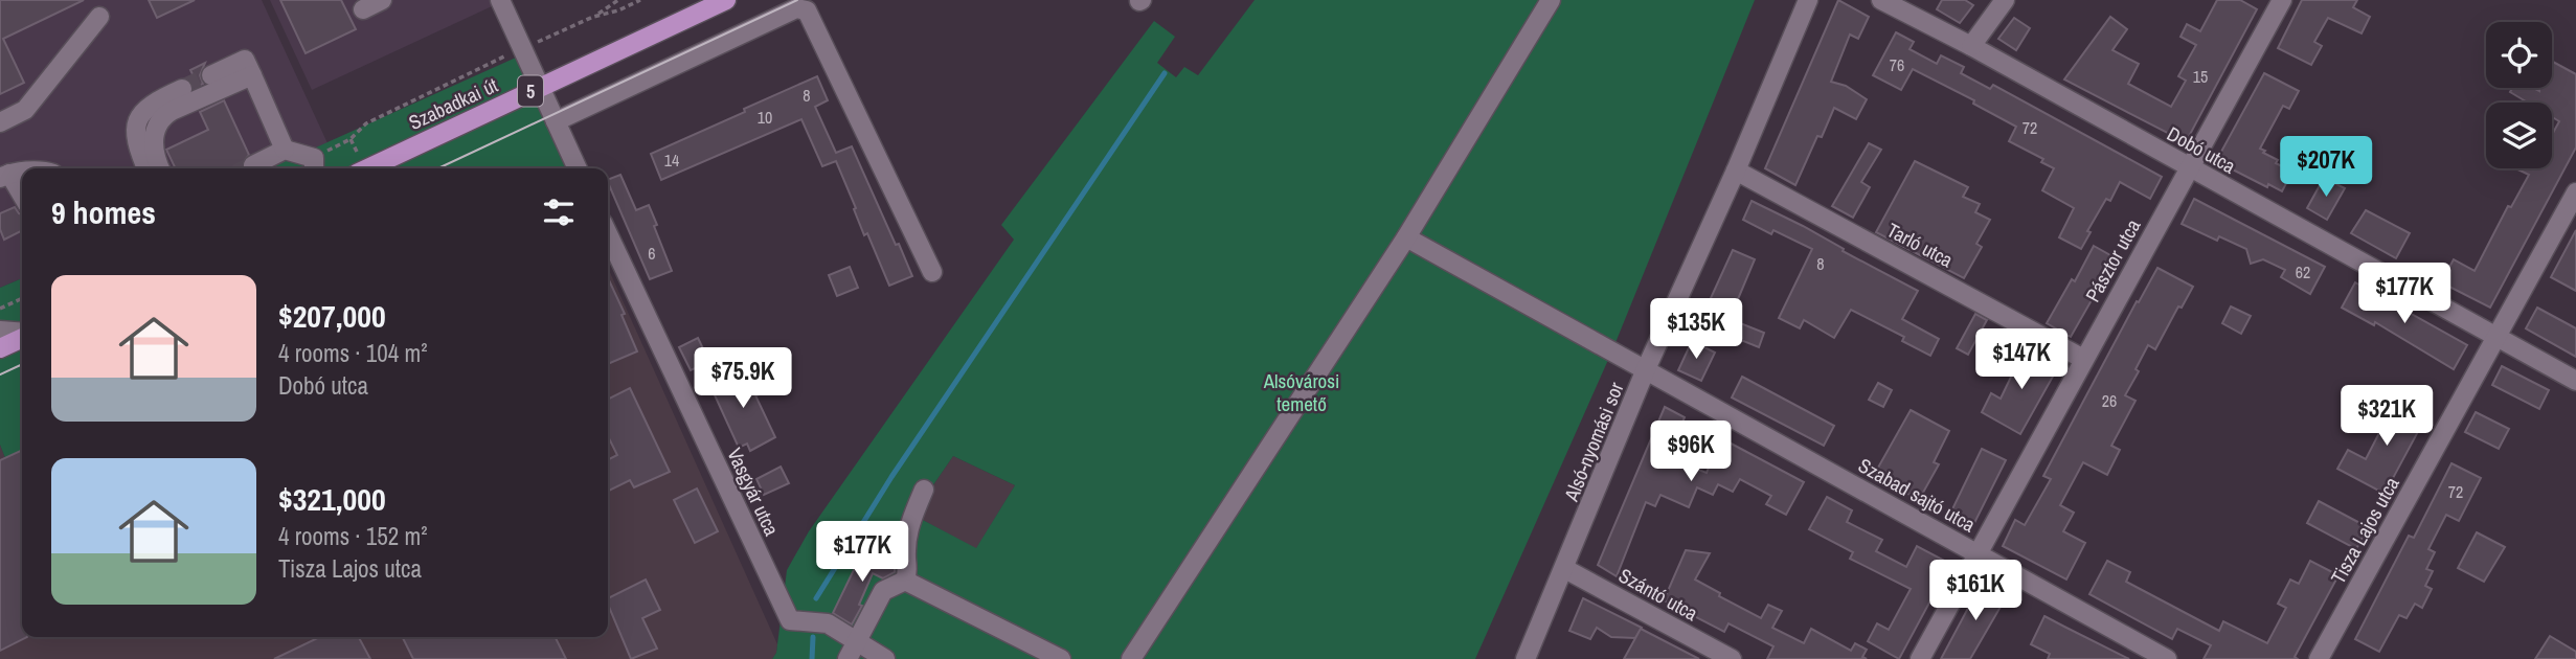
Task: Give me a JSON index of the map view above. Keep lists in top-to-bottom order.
{
  "streets": {
    "main road": ["5", "Szabadkai út"],
    "street": [
      "Dobó utca",
      "Tarló utca",
      "Pásztor utca",
      "Alsó-nyomási sor",
      "Vasgyár utca",
      "Szabad sajtó utca",
      "Tisza Lajos utca",
      "Szántó utca"
    ]
  },
  "crossings": [
    ["Dobó utca", "Pásztor utca"],
    ["Dobó utca", "Tisza Lajos utca"],
    ["Tarló utca", "Pásztor utca"],
    ["Tarló utca", "Alsó-nyomási sor"],
    ["Pásztor utca", "Szabad sajtó utca"],
    ["Alsó-nyomási sor", "Szabad sajtó utca"],
    ["Alsó-nyomási sor", "Szántó utca"]
  ],
  "parks": ["Alsóvárosi temető"],
  "house_numbers": [
    "76",
    "15",
    "8",
    "10",
    "72",
    "14",
    "6",
    "8",
    "62",
    "26",
    "72"
  ],
  "page": {
    "price": [
      "$207K",
      "$177K",
      "$135K",
      "$147K",
      "$75.9K",
      "$321K",
      "$96K",
      "$177K",
      "$161K"
    ],
    "heading": "9 homes",
    "list": [
      {
        "name": "$207,000",
        "note": "4 rooms · 104 m² · Dobó utca"
      },
      {
        "name": "$321,000",
        "note": "4 rooms · 152 m² · Tisza Lajos utca"
      }
    ]
  }
}
